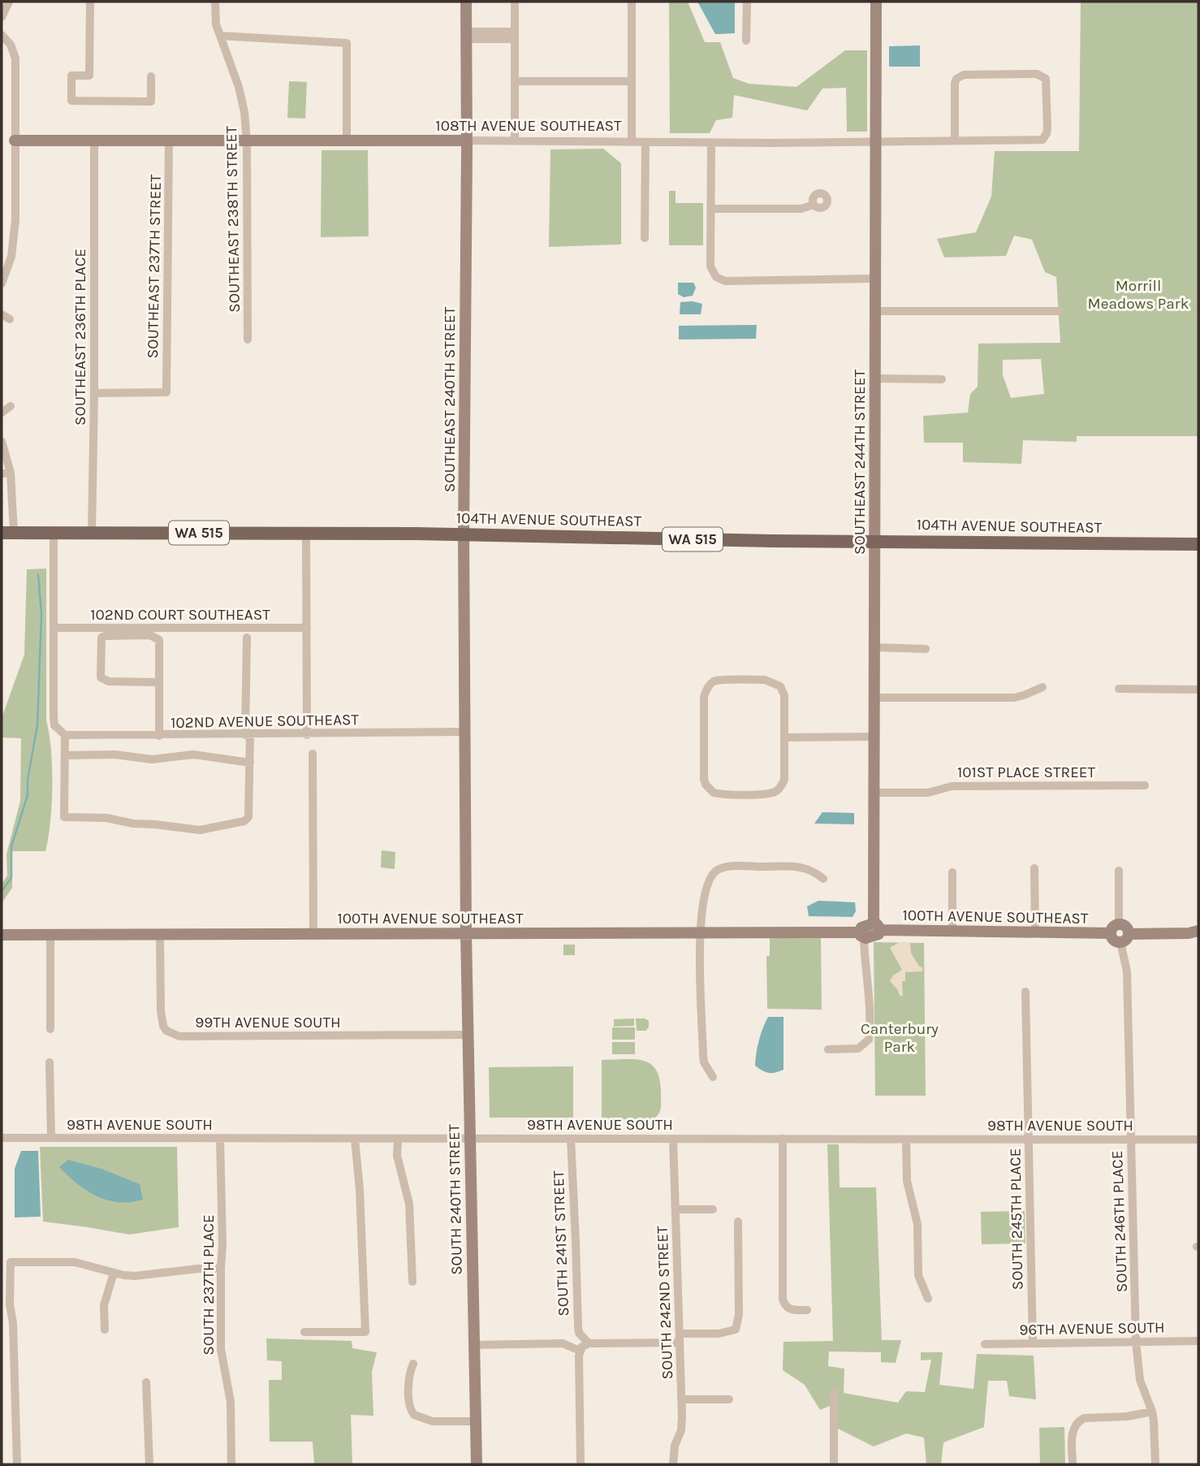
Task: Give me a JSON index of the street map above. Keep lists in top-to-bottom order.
{
  "streets": {
    "main road": ["104TH AVENUE SOUTHEAST", "WA 515"],
    "street": [
      "108TH AVENUE SOUTHEAST",
      "SOUTHEAST 238TH STREET",
      "SOUTHEAST 237TH STREET",
      "SOUTHEAST 236TH PLACE",
      "SOUTHEAST 240TH STREET",
      "SOUTHEAST 244TH STREET",
      "102ND COURT SOUTHEAST",
      "102ND AVENUE SOUTHEAST",
      "101ST PLACE STREET",
      "100TH AVENUE SOUTHEAST",
      "99TH AVENUE SOUTH",
      "98TH AVENUE SOUTH",
      "SOUTH 240TH STREET",
      "SOUTH 245TH PLACE",
      "SOUTH 246TH PLACE",
      "SOUTH 241ST STREET",
      "SOUTH 237TH PLACE",
      "SOUTH 242ND STREET",
      "96TH AVENUE SOUTH"
    ]
  },
  "crossings": [
    ["108TH AVENUE SOUTHEAST", "SOUTHEAST 238TH STREET"],
    ["108TH AVENUE SOUTHEAST", "SOUTHEAST 237TH STREET"],
    ["108TH AVENUE SOUTHEAST", "SOUTHEAST 236TH PLACE"],
    ["108TH AVENUE SOUTHEAST", "SOUTHEAST 240TH STREET"],
    ["108TH AVENUE SOUTHEAST", "SOUTHEAST 244TH STREET"],
    ["SOUTHEAST 237TH STREET", "SOUTHEAST 236TH PLACE"],
    ["SOUTHEAST 236TH PLACE", "104TH AVENUE SOUTHEAST"],
    ["SOUTHEAST 240TH STREET", "104TH AVENUE SOUTHEAST"],
    ["SOUTHEAST 240TH STREET", "102ND AVENUE SOUTHEAST"],
    ["SOUTHEAST 240TH STREET", "100TH AVENUE SOUTHEAST"],
    ["SOUTHEAST 240TH STREET", "SOUTH 240TH STREET"],
    ["SOUTHEAST 244TH STREET", "104TH AVENUE SOUTHEAST"],
    ["SOUTHEAST 244TH STREET", "101ST PLACE STREET"],
    ["SOUTHEAST 244TH STREET", "100TH AVENUE SOUTHEAST"],
    ["100TH AVENUE SOUTHEAST", "99TH AVENUE SOUTH"],
    ["100TH AVENUE SOUTHEAST", "SOUTH 240TH STREET"],
    ["99TH AVENUE SOUTH", "SOUTH 240TH STREET"],
    ["98TH AVENUE SOUTH", "SOUTH 240TH STREET"],
    ["98TH AVENUE SOUTH", "SOUTH 245TH PLACE"],
    ["98TH AVENUE SOUTH", "SOUTH 246TH PLACE"],
    ["98TH AVENUE SOUTH", "SOUTH 241ST STREET"],
    ["98TH AVENUE SOUTH", "SOUTH 237TH PLACE"],
    ["98TH AVENUE SOUTH", "SOUTH 242ND STREET"],
    ["SOUTH 245TH PLACE", "96TH AVENUE SOUTH"],
    ["SOUTH 246TH PLACE", "96TH AVENUE SOUTH"]
  ],
  "parks": ["Morrill Meadows Park", "Canterbury Park"]
}
